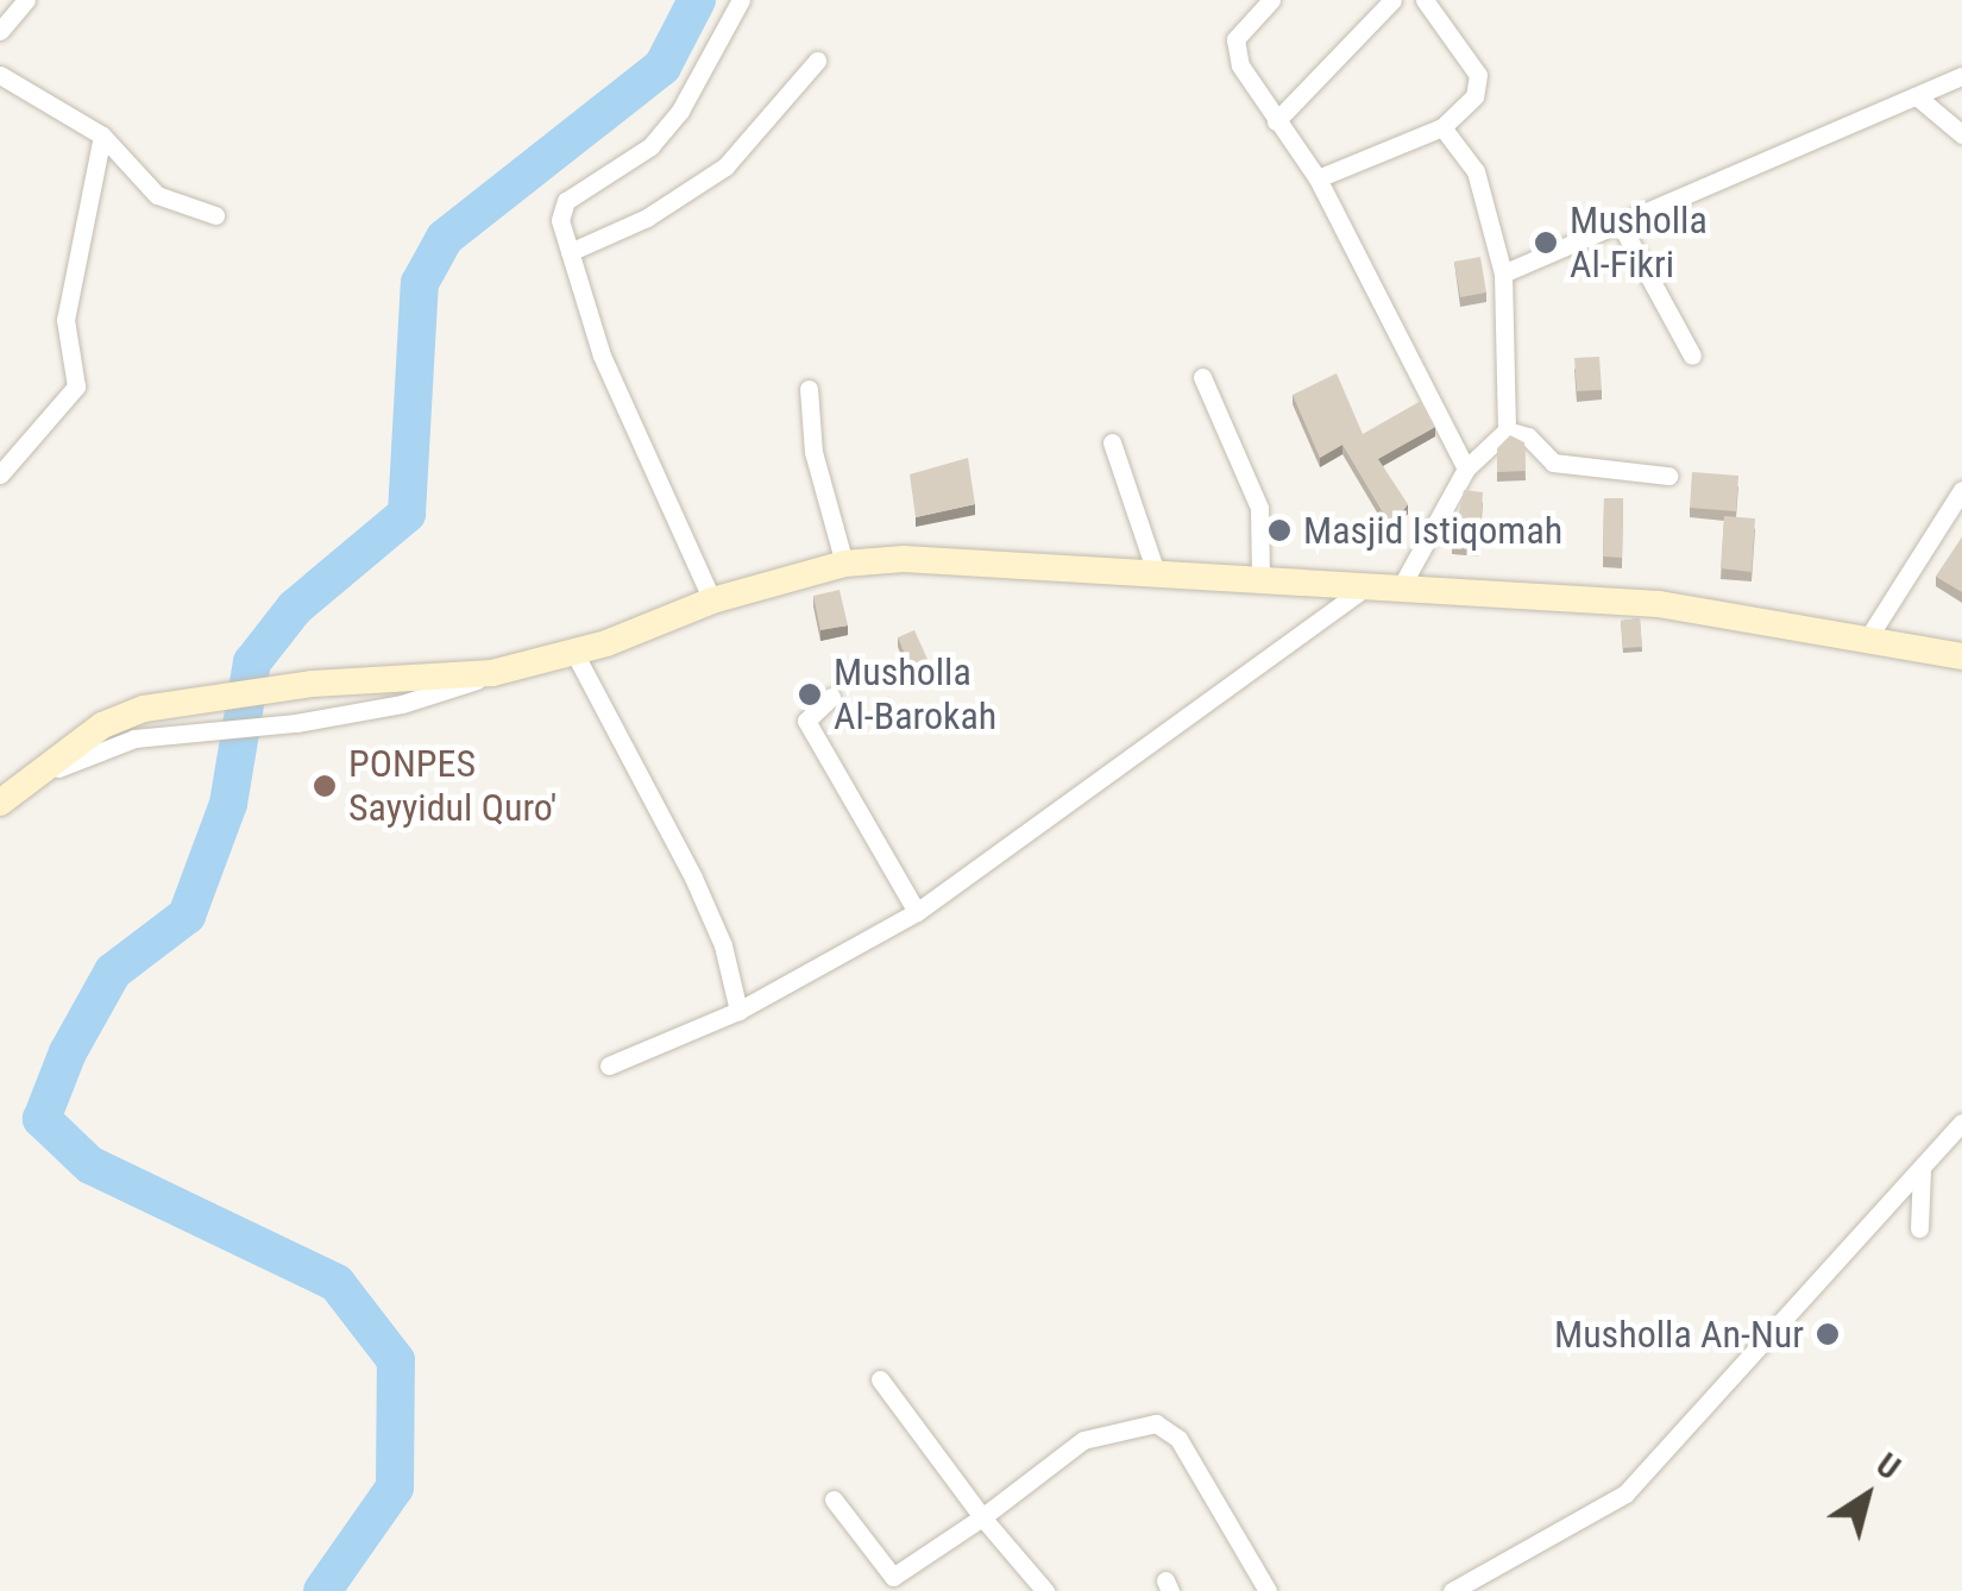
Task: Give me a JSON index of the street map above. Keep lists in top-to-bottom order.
{
  "places": [
    "Musholla Al-Fikri",
    "Masjid Istiqomah",
    "Musholla Al-Barokah",
    "PONPES Sayyidul Quro'",
    "Musholla An-Nur"
  ],
  "north": "top right"
}
